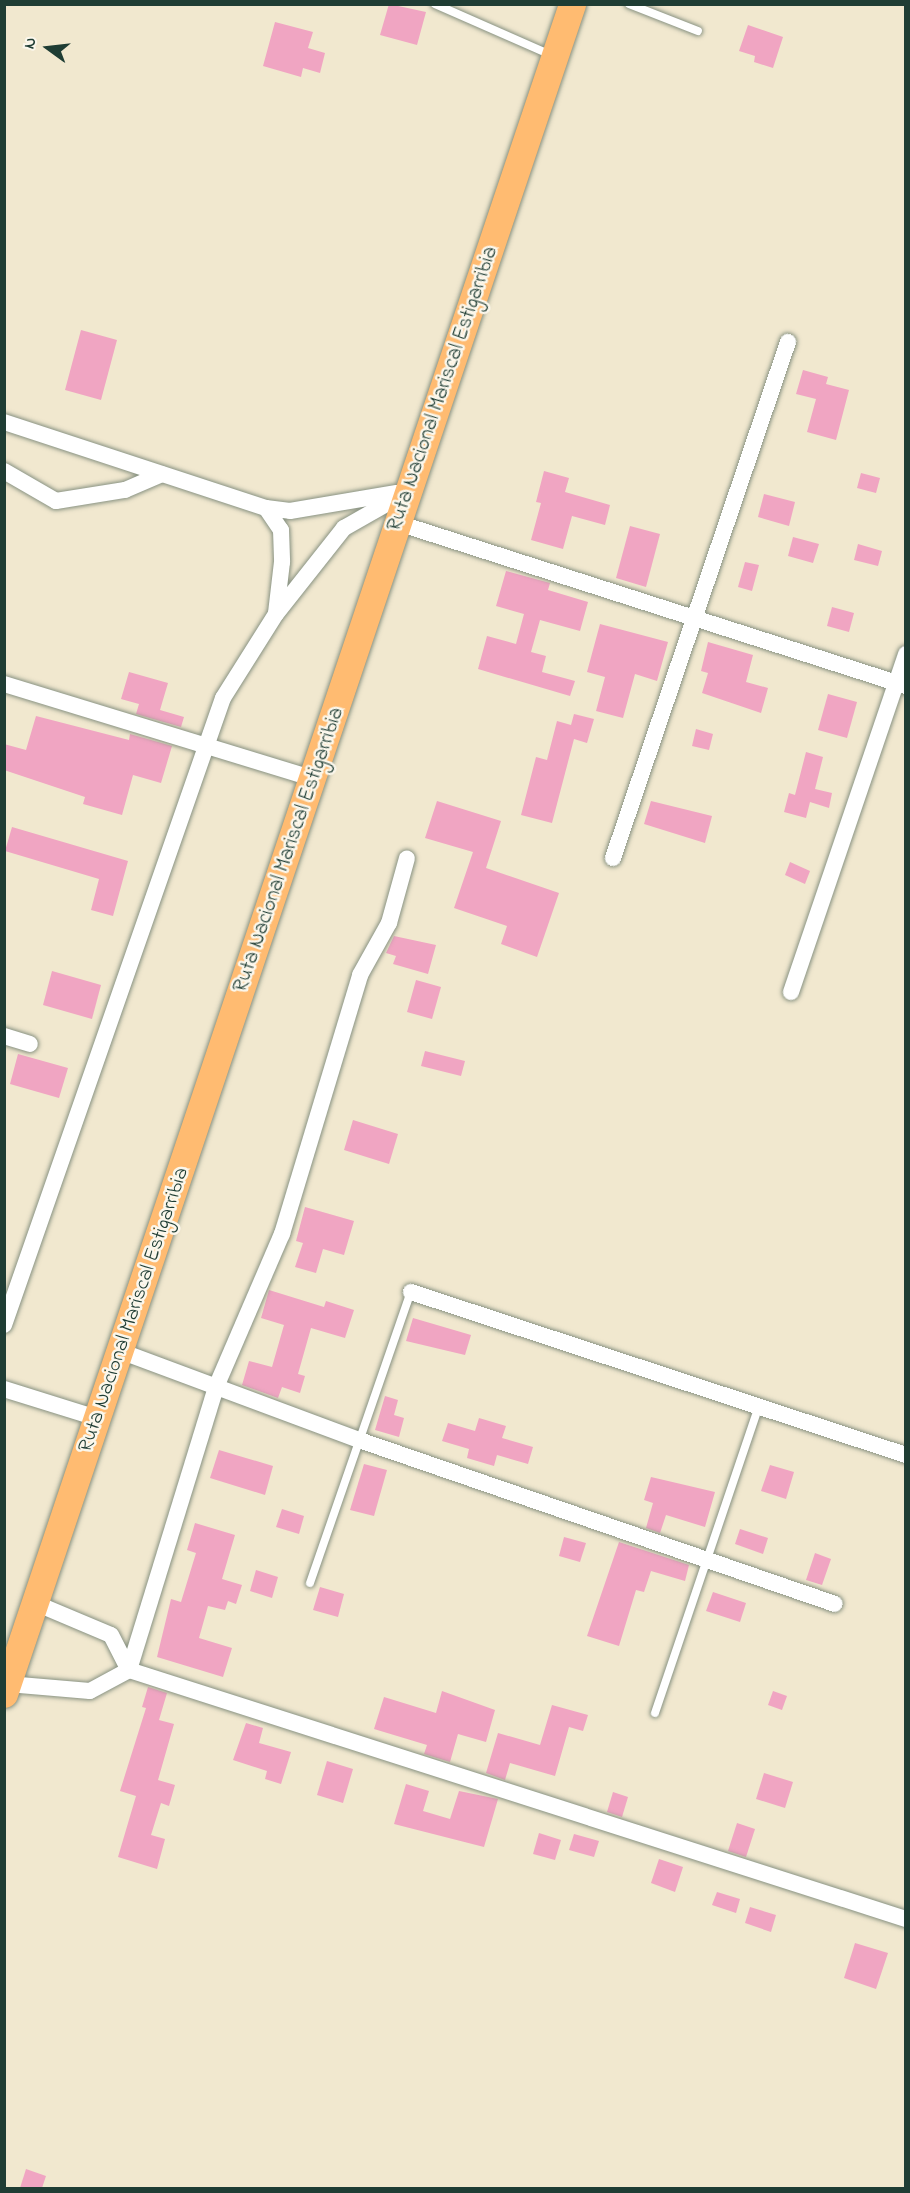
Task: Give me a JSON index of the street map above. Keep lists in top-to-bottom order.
{
  "streets": {
    "main road": ["Ruta Nacional Mariscal Estigarribia"]
  },
  "north": "left"
}
